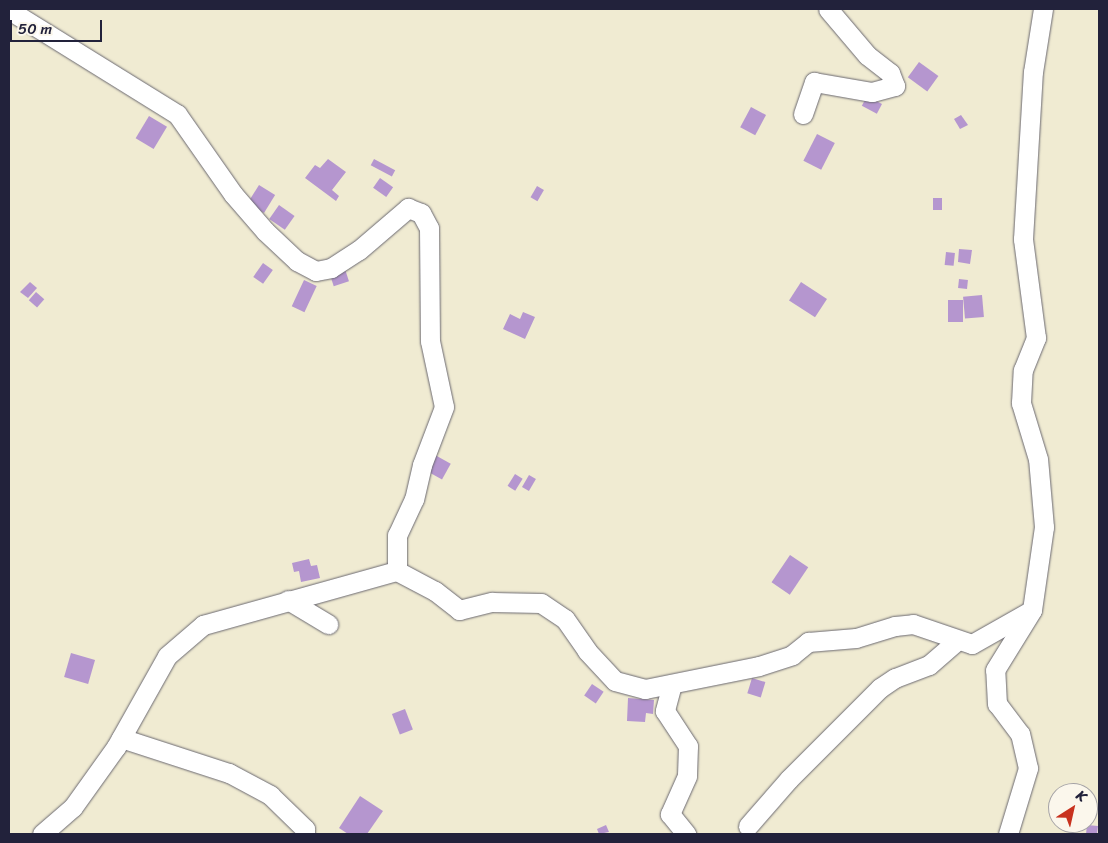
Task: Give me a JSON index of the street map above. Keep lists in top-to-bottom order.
{
  "scale_bar": "50 m",
  "north": "top right"
}
